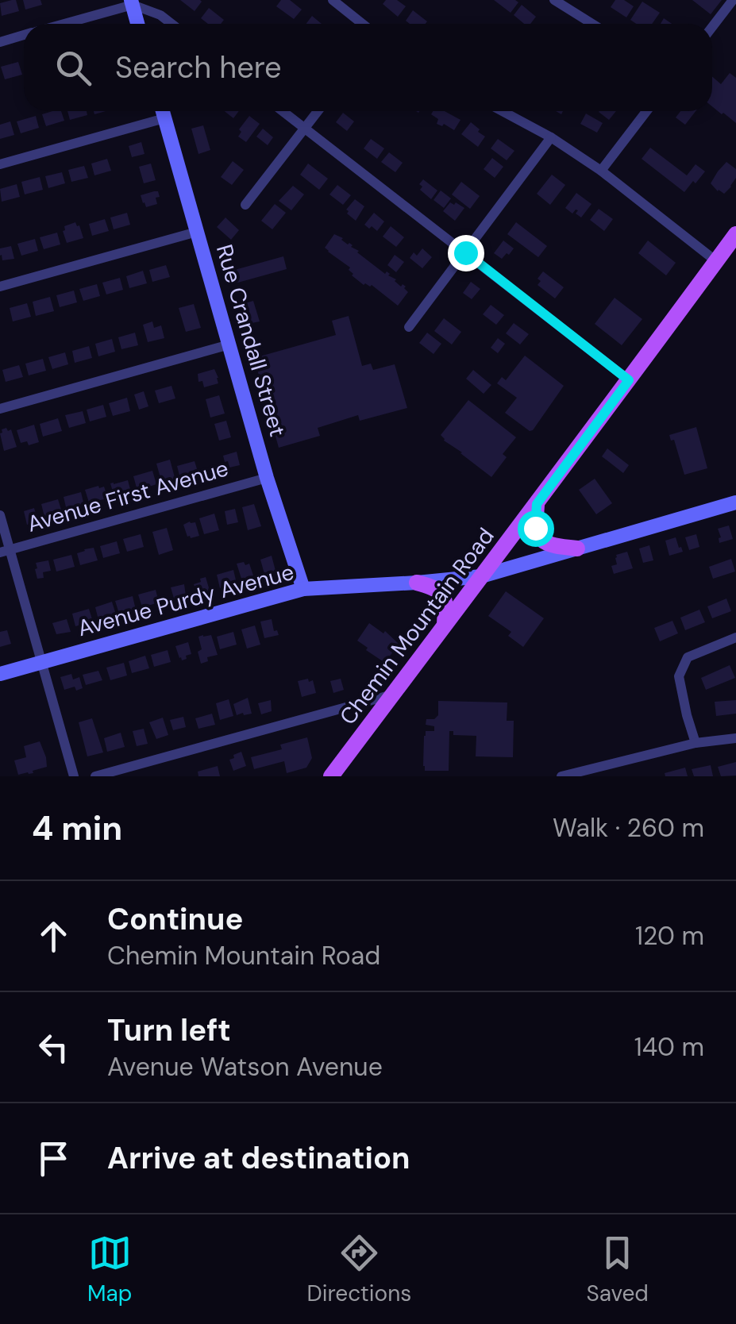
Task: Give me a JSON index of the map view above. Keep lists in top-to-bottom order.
{
  "streets": {
    "main road": ["Chemin Mountain Road"],
    "street": ["Rue Crandall Street", "Avenue First Avenue", "Avenue Purdy Avenue"]
  },
  "crossings": [
    ["Rue Crandall Street", "Avenue First Avenue"],
    ["Rue Crandall Street", "Avenue Purdy Avenue"],
    ["Avenue Purdy Avenue", "Chemin Mountain Road"]
  ],
  "page": {
    "search": "Search here",
    "heading": ["4 min", "Walk · 260 m"],
    "list": [
      ["Continue", "Chemin Mountain Road", "120 m"],
      ["Turn left", "Avenue Watson Avenue", "140 m"],
      "Arrive at destination"
    ],
    "nav": ["Map", "Directions", "Saved"]
  }
}
